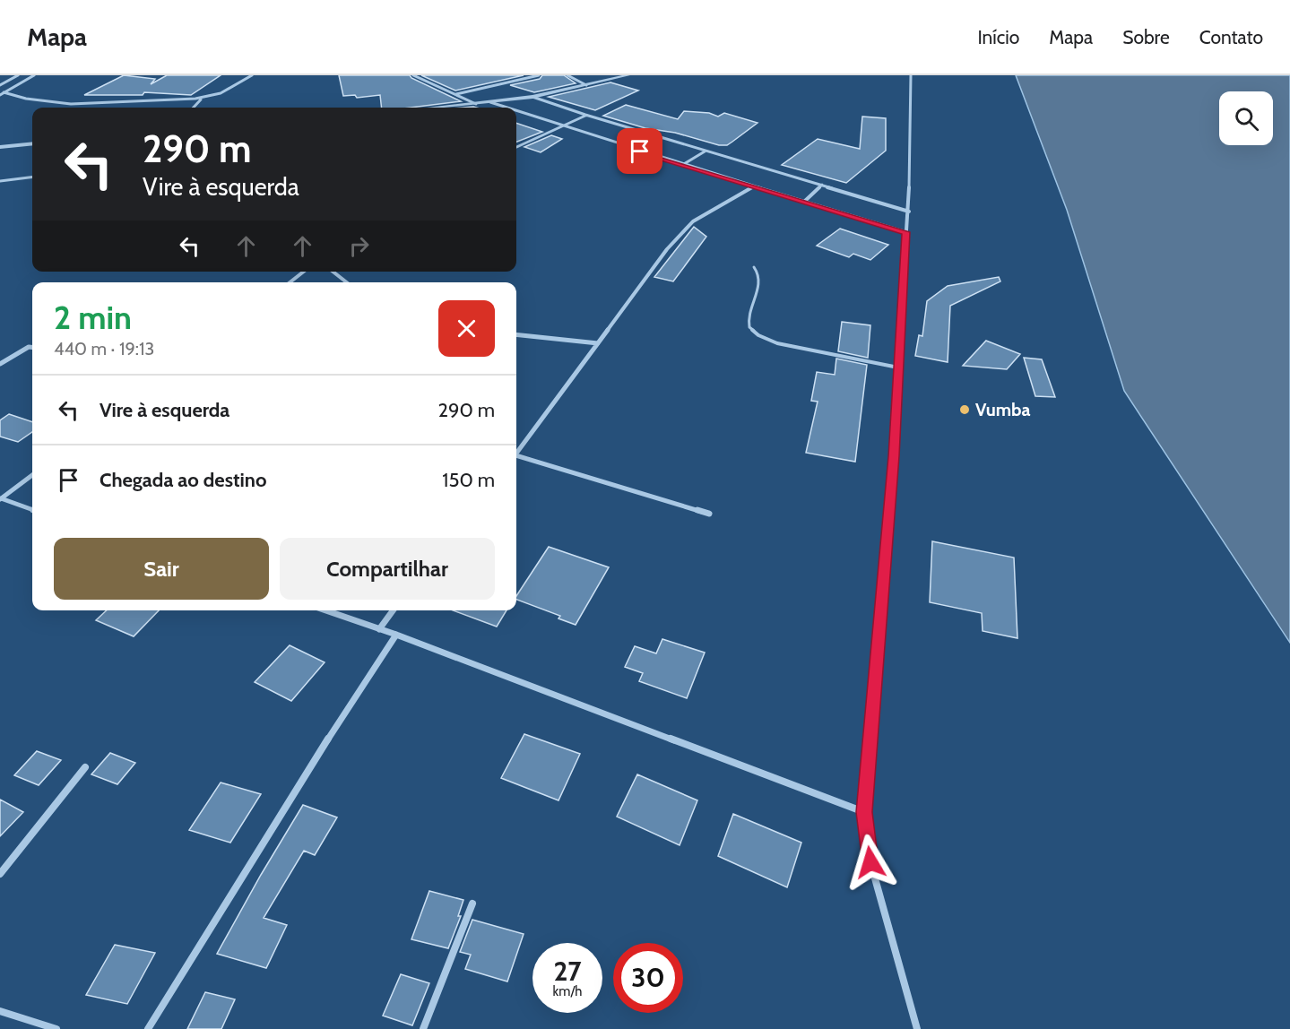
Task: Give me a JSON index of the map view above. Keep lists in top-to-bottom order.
{
  "places": ["Vumba"],
  "page": {
    "header": "Mapa",
    "nav": [
      "Início",
      "Mapa",
      "Sobre",
      "Contato"
    ],
    "turn": ["290 m", "Vire à esquerda"],
    "heading": ["2 min", "440 m · 19:13"],
    "list": [
      {
        "name": "Vire à esquerda",
        "value": "290 m"
      },
      {
        "name": "Chegada ao destino",
        "value": "150 m"
      }
    ],
    "buttons": ["Sair", "Compartilhar"],
    "speed": "27 km/h",
    "limit": "30"
  }
}
